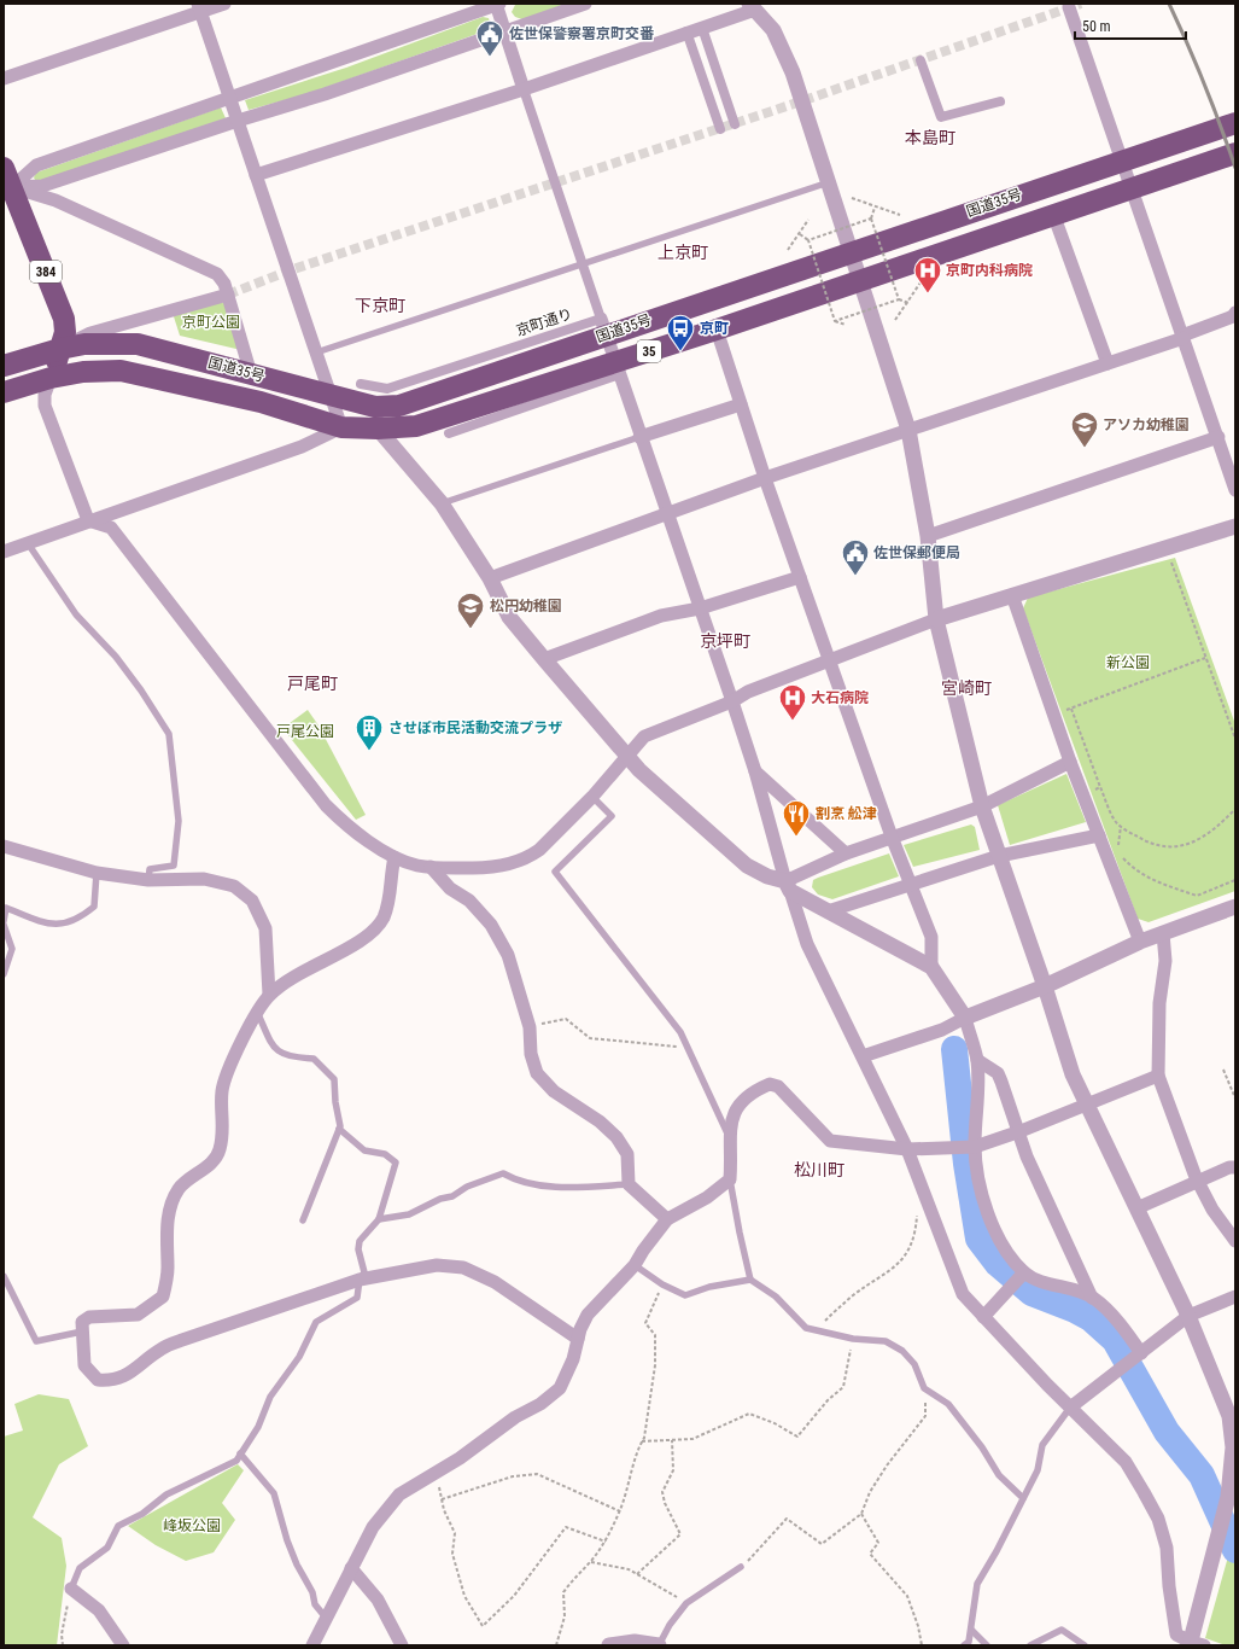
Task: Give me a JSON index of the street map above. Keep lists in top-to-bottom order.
{
  "streets": {
    "highway": ["国道35号", "384", "35"],
    "street": ["京町通り"]
  },
  "crossings": [
    ["国道35号", "384"],
    ["国道35号", "京町通り"]
  ],
  "districts": [
    "本島町",
    "上京町",
    "下京町",
    "京坪町",
    "戸尾町",
    "宮崎町",
    "松川町"
  ],
  "parks": [
    "京町公園",
    "新公園",
    "戸尾公園",
    "峰坂公園"
  ],
  "places": {
    "public building": ["佐世保警察署京町交番", "佐世保郵便局"],
    "hospital": ["京町内科病院", "大石病院"],
    "bus stop": ["京町"],
    "school or university": ["アソカ幼稚園", "松円幼稚園"],
    "building": ["させぼ市民活動交流プラザ"],
    "restaurant": ["割烹 舩津"]
  },
  "scale_bar": "50 m"
}
